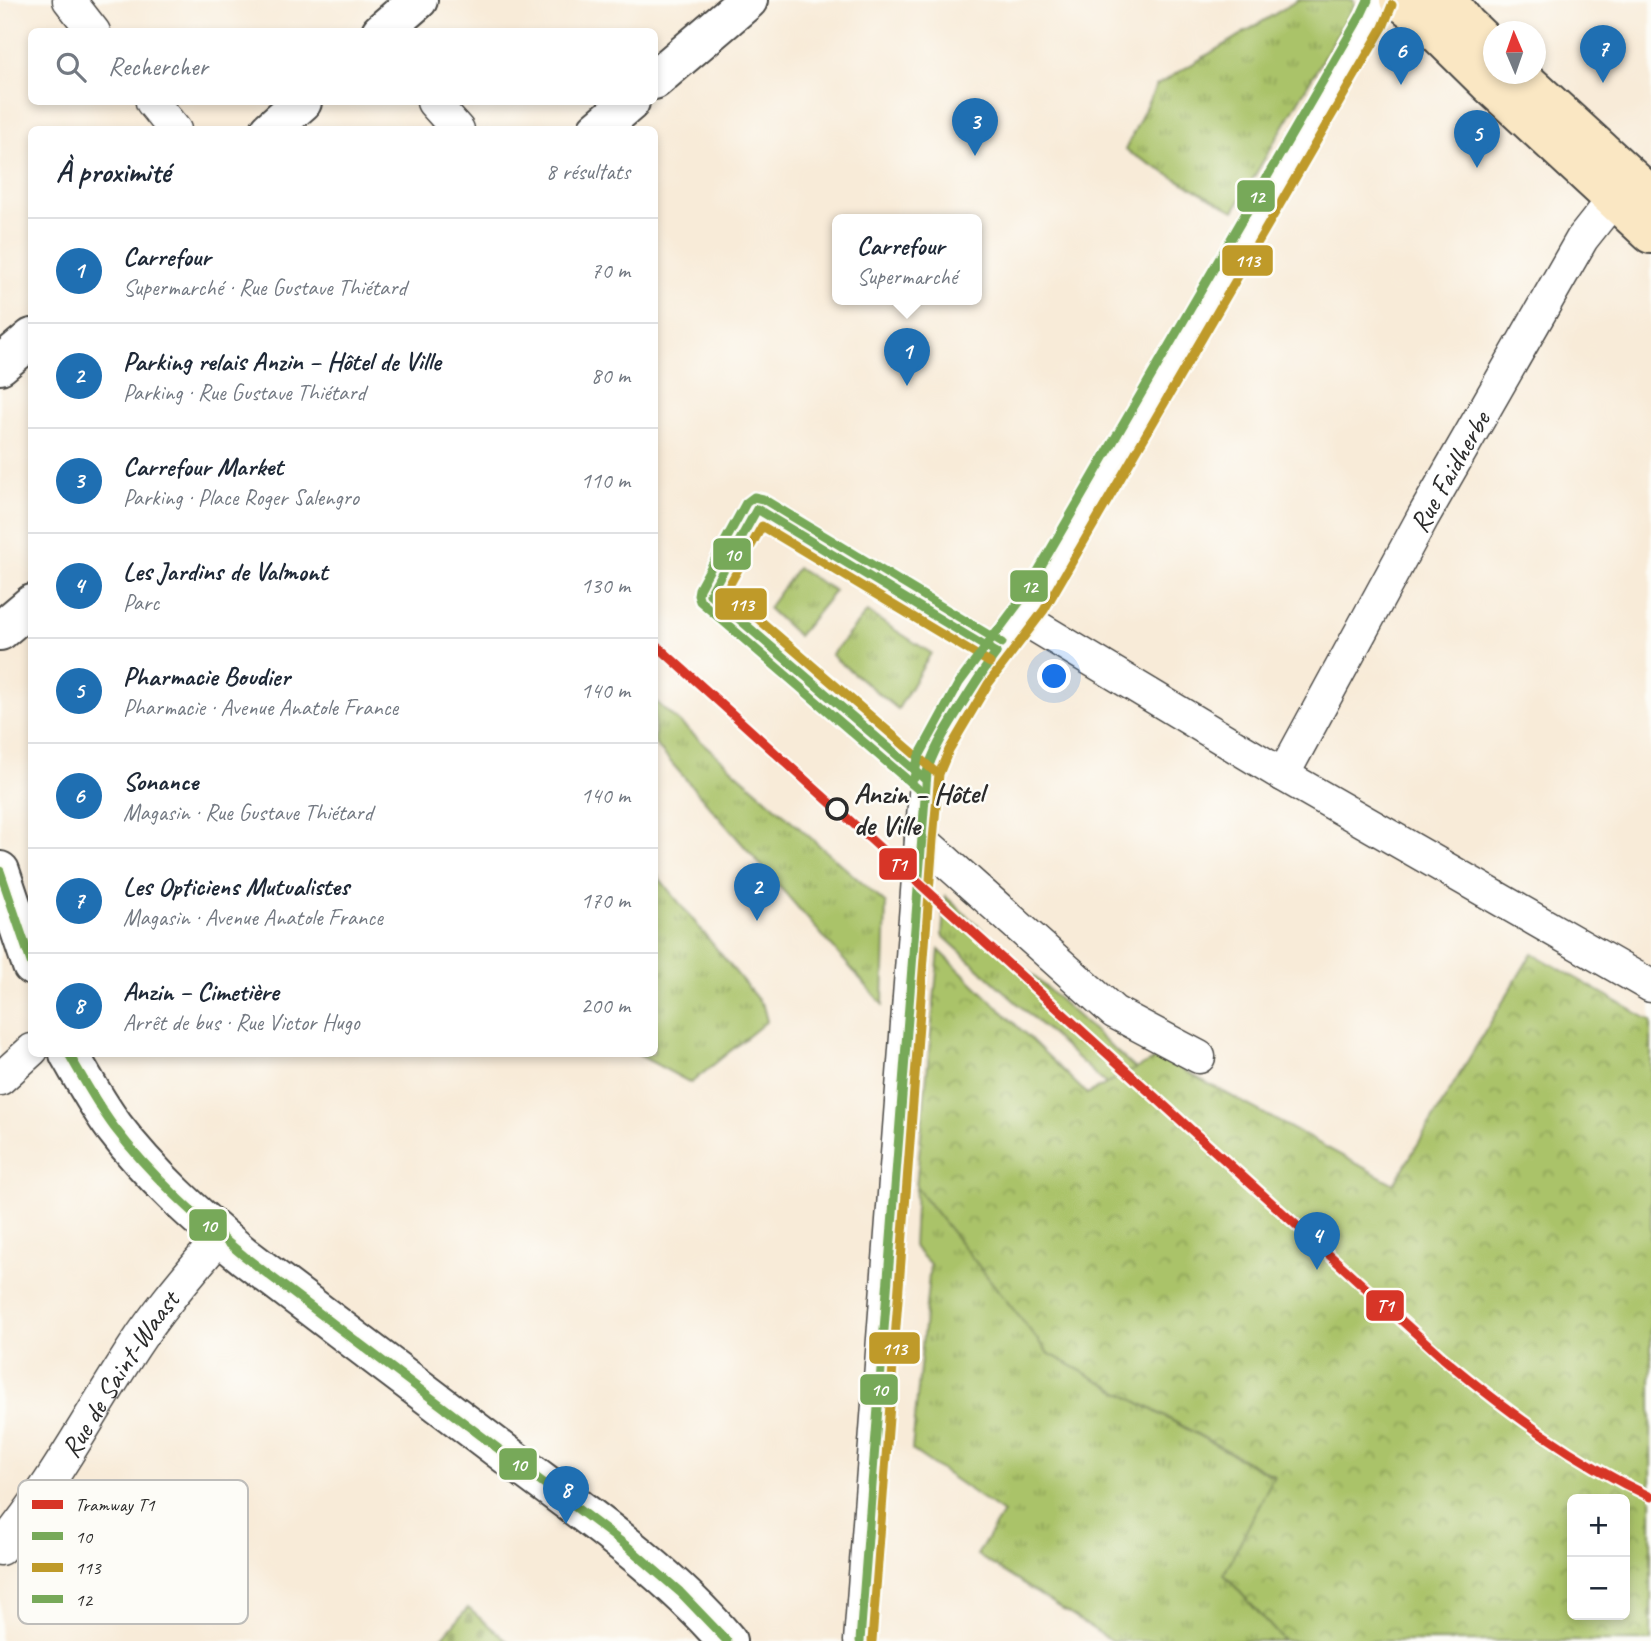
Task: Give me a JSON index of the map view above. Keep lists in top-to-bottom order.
{
  "streets": {
    "street": ["Rue Faidherbe", "Rue de Saint-Waast"]
  },
  "places": ["Anzin – Hôtel de Ville"],
  "lines": [
    "transit line 12",
    "transit line 113",
    "transit line 10",
    "tram line T1"
  ],
  "legend": [
    "Tramway T1",
    "10",
    "113",
    "12"
  ],
  "north": "top",
  "page": {
    "pins": [
      "7",
      "6",
      "3",
      "5",
      "1",
      "2",
      "4",
      "8"
    ],
    "search": "Rechercher",
    "heading": ["À proximité", "8 résultats"],
    "popup": ["Carrefour", "Supermarché"],
    "list": [
      {
        "mark": "1",
        "name": "Carrefour",
        "note": "Supermarché · Rue Gustave Thiétard",
        "value": "70 m"
      },
      {
        "mark": "2",
        "name": "Parking relais Anzin – Hôtel de Ville",
        "note": "Parking · Rue Gustave Thiétard",
        "value": "80 m"
      },
      {
        "mark": "3",
        "name": "Carrefour Market",
        "note": "Parking · Place Roger Salengro",
        "value": "110 m"
      },
      {
        "mark": "4",
        "name": "Les Jardins de Valmont",
        "note": "Parc",
        "value": "130 m"
      },
      {
        "mark": "5",
        "name": "Pharmacie Boudier",
        "note": "Pharmacie · Avenue Anatole France",
        "value": "140 m"
      },
      {
        "mark": "6",
        "name": "Sonance",
        "note": "Magasin · Rue Gustave Thiétard",
        "value": "140 m"
      },
      {
        "mark": "7",
        "name": "Les Opticiens Mutualistes",
        "note": "Magasin · Avenue Anatole France",
        "value": "170 m"
      },
      {
        "mark": "8",
        "name": "Anzin – Cimetière",
        "note": "Arrêt de bus · Rue Victor Hugo",
        "value": "200 m"
      }
    ],
    "map_buttons": ["+", "−"]
  }
}
